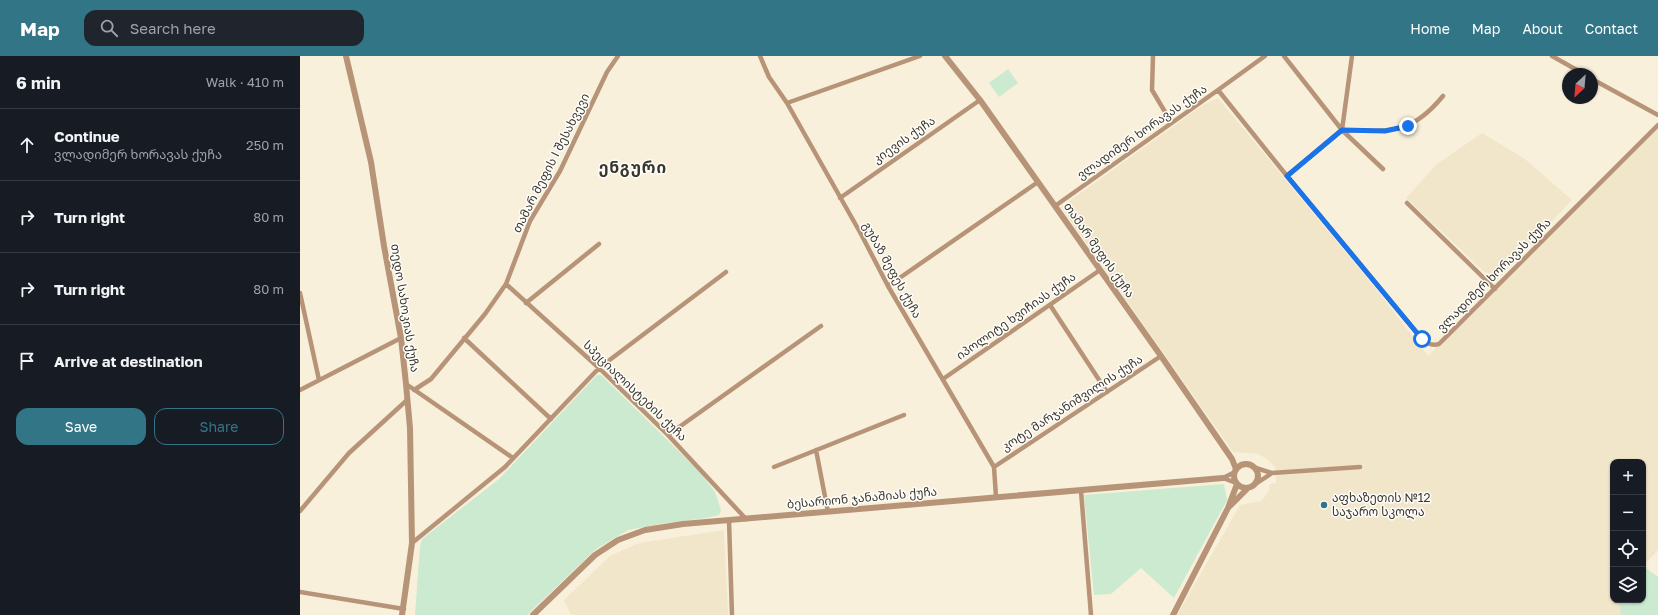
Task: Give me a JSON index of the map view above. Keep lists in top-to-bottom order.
{
  "streets": {
    "street": [
      "ვლადიმერ ხორავას ქუჩა",
      "კიევის ქუჩა",
      "თამარ მეფის I შესახვევი",
      "თამარ მეფის ქუჩა",
      "გუბაზ მეფეს ქუჩა",
      "თედო სახოკიას ქუჩა",
      "იპოლიტე ხვიჩიას ქუჩა",
      "სპეციალისტების ქუჩა",
      "კოტე მარჯანიშვილის ქუჩა",
      "ბესარიონ ჯანაშიას ქუჩა"
    ]
  },
  "crossings": [
    ["ვლადიმერ ხორავას ქუჩა", "თამარ მეფის ქუჩა"],
    ["კიევის ქუჩა", "თამარ მეფის ქუჩა"],
    ["კიევის ქუჩა", "გუბაზ მეფეს ქუჩა"],
    ["თამარ მეფის I შესახვევი", "სპეციალისტების ქუჩა"],
    ["თამარ მეფის ქუჩა", "იპოლიტე ხვიჩიას ქუჩა"],
    ["თამარ მეფის ქუჩა", "კოტე მარჯანიშვილის ქუჩა"],
    ["გუბაზ მეფეს ქუჩა", "იპოლიტე ხვიჩიას ქუჩა"],
    ["გუბაზ მეფეს ქუჩა", "კოტე მარჯანიშვილის ქუჩა"],
    ["გუბაზ მეფეს ქუჩა", "ბესარიონ ჯანაშიას ქუჩა"],
    ["სპეციალისტების ქუჩა", "ბესარიონ ჯანაშიას ქუჩა"]
  ],
  "districts": ["ენგური"],
  "places": ["აფხაზეთის №12 საჯარო სკოლა"],
  "north": "bottom left",
  "page": {
    "header": "Map",
    "search": "Search here",
    "nav": [
      "Home",
      "Map",
      "About",
      "Contact"
    ],
    "heading": ["6 min", "Walk · 410 m"],
    "list": [
      ["Continue", "ვლადიმერ ხორავას ქუჩა", "250 m"],
      ["Turn right", "80 m"],
      ["Turn right", "80 m"],
      "Arrive at destination"
    ],
    "buttons": ["Save", "Share"],
    "map_buttons": ["+", "−"]
  }
}
